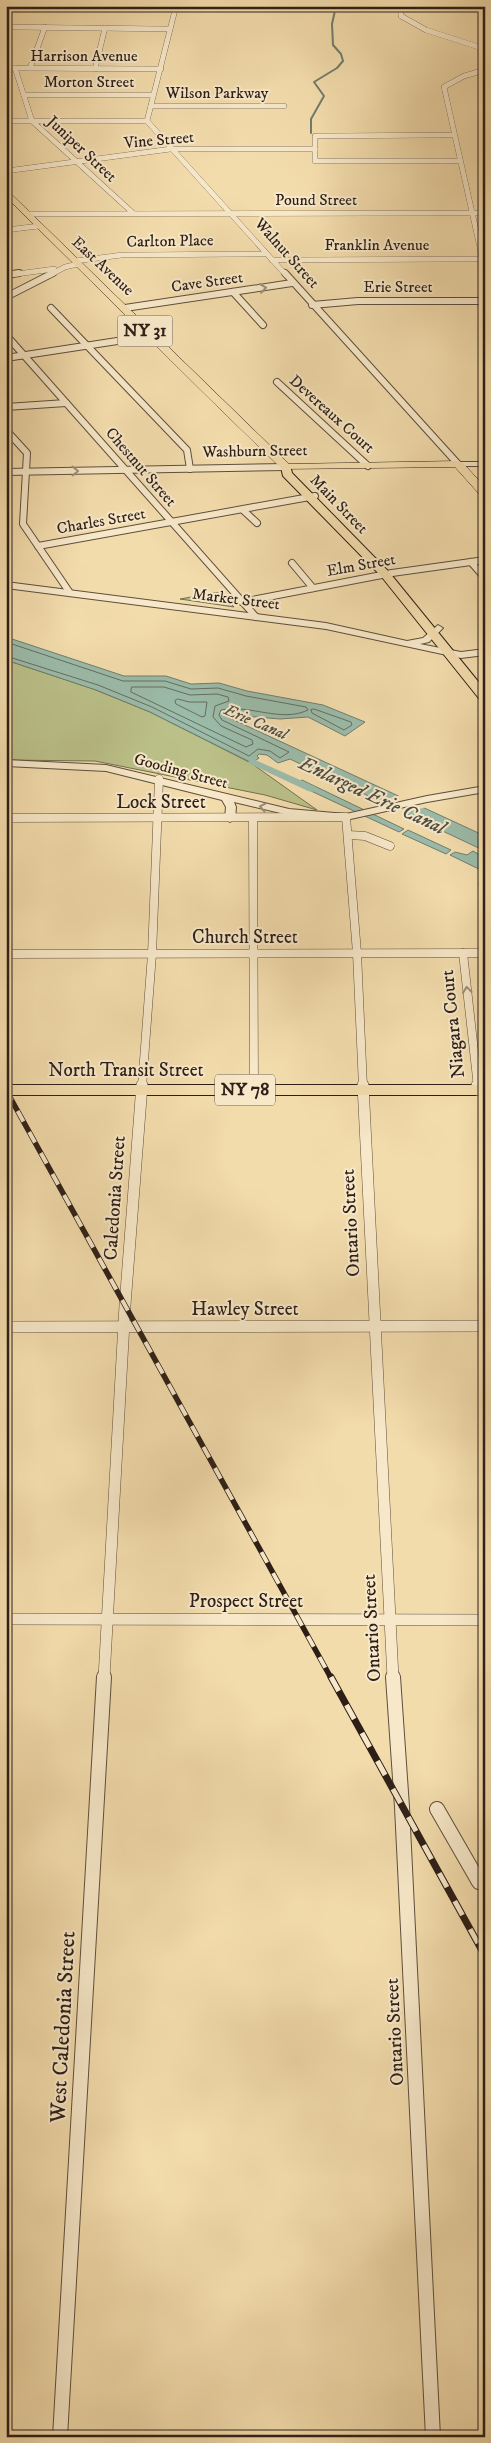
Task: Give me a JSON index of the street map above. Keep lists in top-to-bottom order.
{
  "streets": {
    "highway": [
      "Walnut Street",
      "East Avenue",
      "NY 31",
      "Washburn Street"
    ],
    "main road": ["Main Street", "North Transit Street", "NY 78"],
    "street": [
      "Harrison Avenue",
      "Morton Street",
      "Wilson Parkway",
      "Vine Street",
      "Juniper Street",
      "Pound Street",
      "Carlton Place",
      "Franklin Avenue",
      "Cave Street",
      "Erie Street",
      "Devereaux Court",
      "Chestnut Street",
      "Charles Street",
      "Elm Street",
      "Market Street",
      "Gooding Street",
      "Lock Street",
      "Church Street",
      "Niagara Court",
      "Caledonia Street",
      "Ontario Street",
      "Hawley Street",
      "Prospect Street",
      "West Caledonia Street"
    ]
  },
  "crossings": [
    ["Harrison Avenue", "Juniper Street"],
    ["Morton Street", "Juniper Street"],
    ["Vine Street", "Juniper Street"],
    ["Vine Street", "Walnut Street"],
    ["Juniper Street", "Pound Street"],
    ["Pound Street", "Walnut Street"],
    ["Pound Street", "East Avenue"],
    ["Carlton Place", "Walnut Street"],
    ["Carlton Place", "East Avenue"],
    ["Franklin Avenue", "Walnut Street"],
    ["Walnut Street", "Cave Street"],
    ["Walnut Street", "Erie Street"],
    ["Walnut Street", "Washburn Street"],
    ["East Avenue", "Cave Street"],
    ["East Avenue", "Washburn Street"],
    ["East Avenue", "Main Street"],
    ["Devereaux Court", "Washburn Street"],
    ["Washburn Street", "Chestnut Street"],
    ["Washburn Street", "Main Street"],
    ["Chestnut Street", "Charles Street"],
    ["Chestnut Street", "Elm Street"],
    ["Chestnut Street", "Market Street"],
    ["Main Street", "Charles Street"],
    ["Main Street", "Elm Street"],
    ["Main Street", "Market Street"],
    ["Gooding Street", "Lock Street"],
    ["Gooding Street", "Caledonia Street"],
    ["Gooding Street", "Ontario Street"],
    ["Lock Street", "Caledonia Street"],
    ["Lock Street", "Ontario Street"],
    ["Church Street", "Niagara Court"],
    ["Church Street", "Caledonia Street"],
    ["Church Street", "Ontario Street"],
    ["Niagara Court", "North Transit Street"],
    ["North Transit Street", "Caledonia Street"],
    ["North Transit Street", "Ontario Street"],
    ["Caledonia Street", "Hawley Street"],
    ["Caledonia Street", "Prospect Street"],
    ["Caledonia Street", "West Caledonia Street"],
    ["Ontario Street", "Hawley Street"],
    ["Ontario Street", "Prospect Street"],
    ["Prospect Street", "West Caledonia Street"]
  ],
  "one_way": ["Cave Street", "Niagara Court"],
  "water": ["Erie Canal", "Enlarged Erie Canal"]
}
